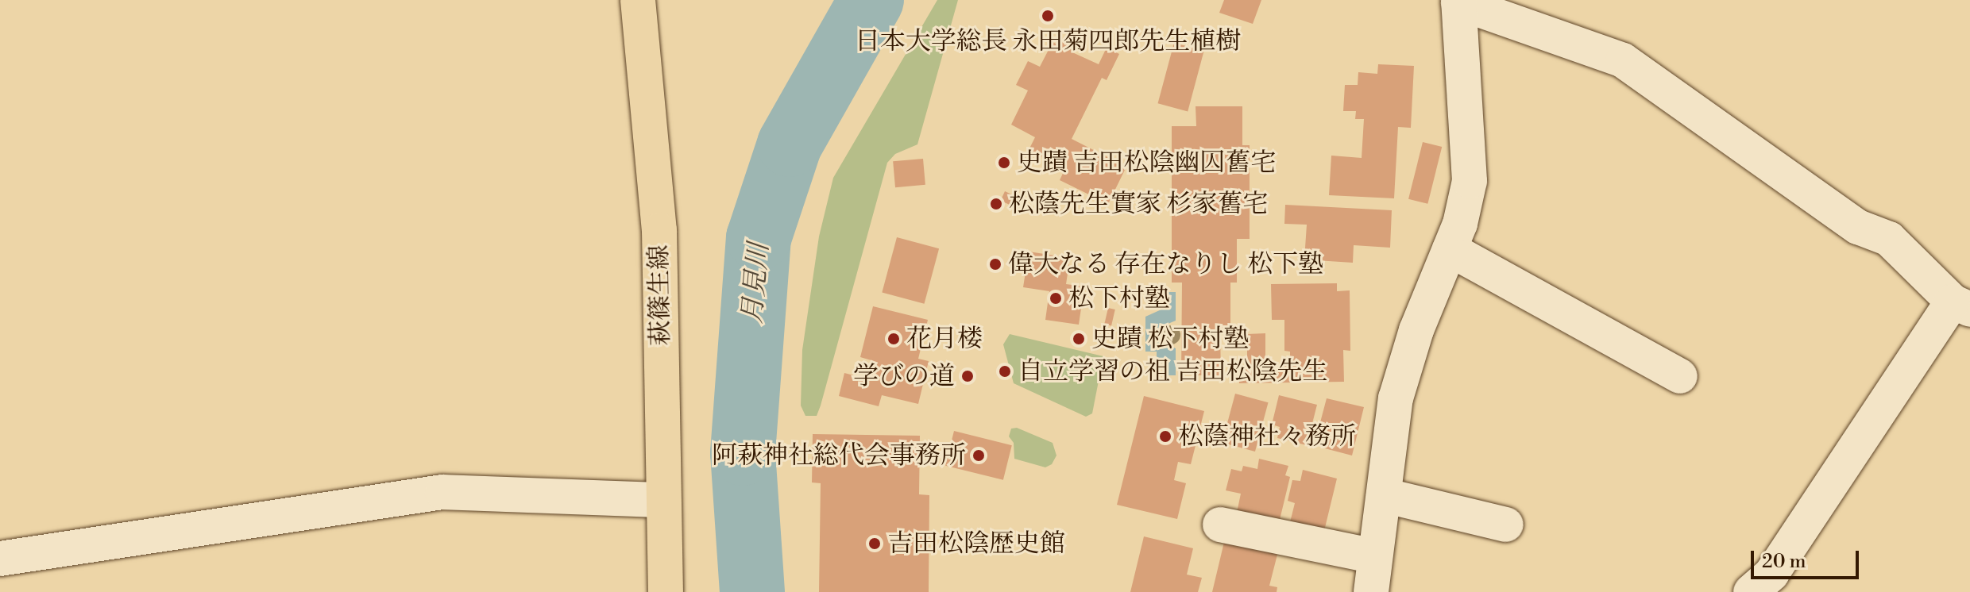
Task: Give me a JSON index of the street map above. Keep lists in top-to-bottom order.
{
  "streets": {
    "main road": ["萩篠生線"]
  },
  "water": ["月見川"],
  "places": [
    "日本大学総長 永田菊四郎先生植樹",
    "史蹟 吉田松陰幽囚舊宅",
    "松蔭先生實家 杉家舊宅",
    "偉大なる 存在なりし 松下塾",
    "松下村塾",
    "花月楼",
    "史蹟 松下村塾",
    "自立学習の祖 吉田松陰先生",
    "学びの道",
    "松蔭神社々務所",
    "阿萩神社総代会事務所",
    "吉田松陰歴史館"
  ],
  "scale_bar": "20 m"
}
